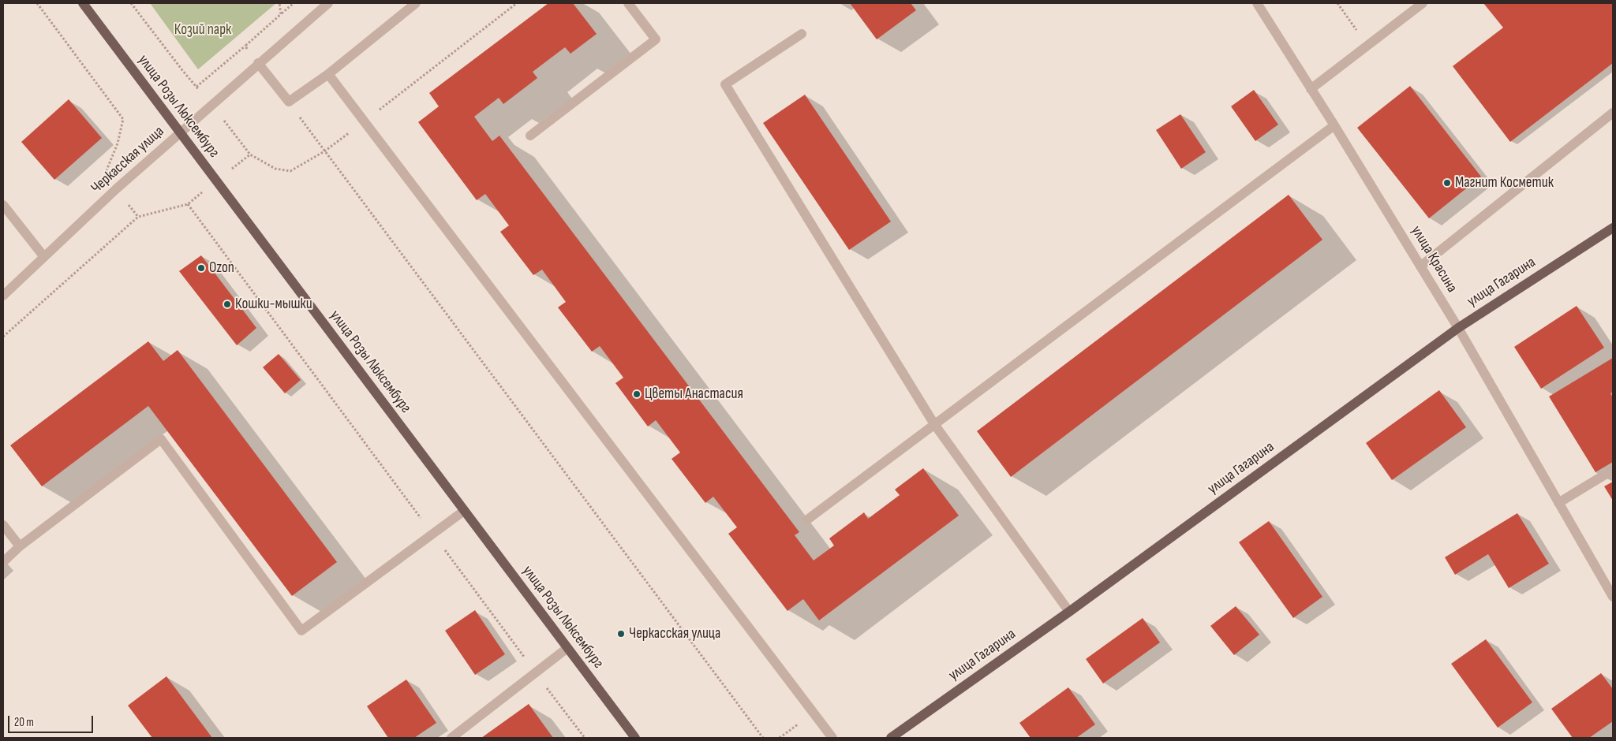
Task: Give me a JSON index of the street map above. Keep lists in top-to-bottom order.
{
  "streets": {
    "main road": ["улица Розы Люксембург", "улица Гагарина"],
    "street": ["Черкасская улица", "улица Красина"]
  },
  "crossings": [
    ["улица Розы Люксембург", "Черкасская улица"],
    ["улица Красина", "улица Гагарина"]
  ],
  "parks": ["Козий парк"],
  "places": [
    "Магнит Косметик",
    "Ozon",
    "Кошки-мышки",
    "Цветы Анастасия",
    "Черкасская улица"
  ],
  "scale_bar": "20 m"
}
